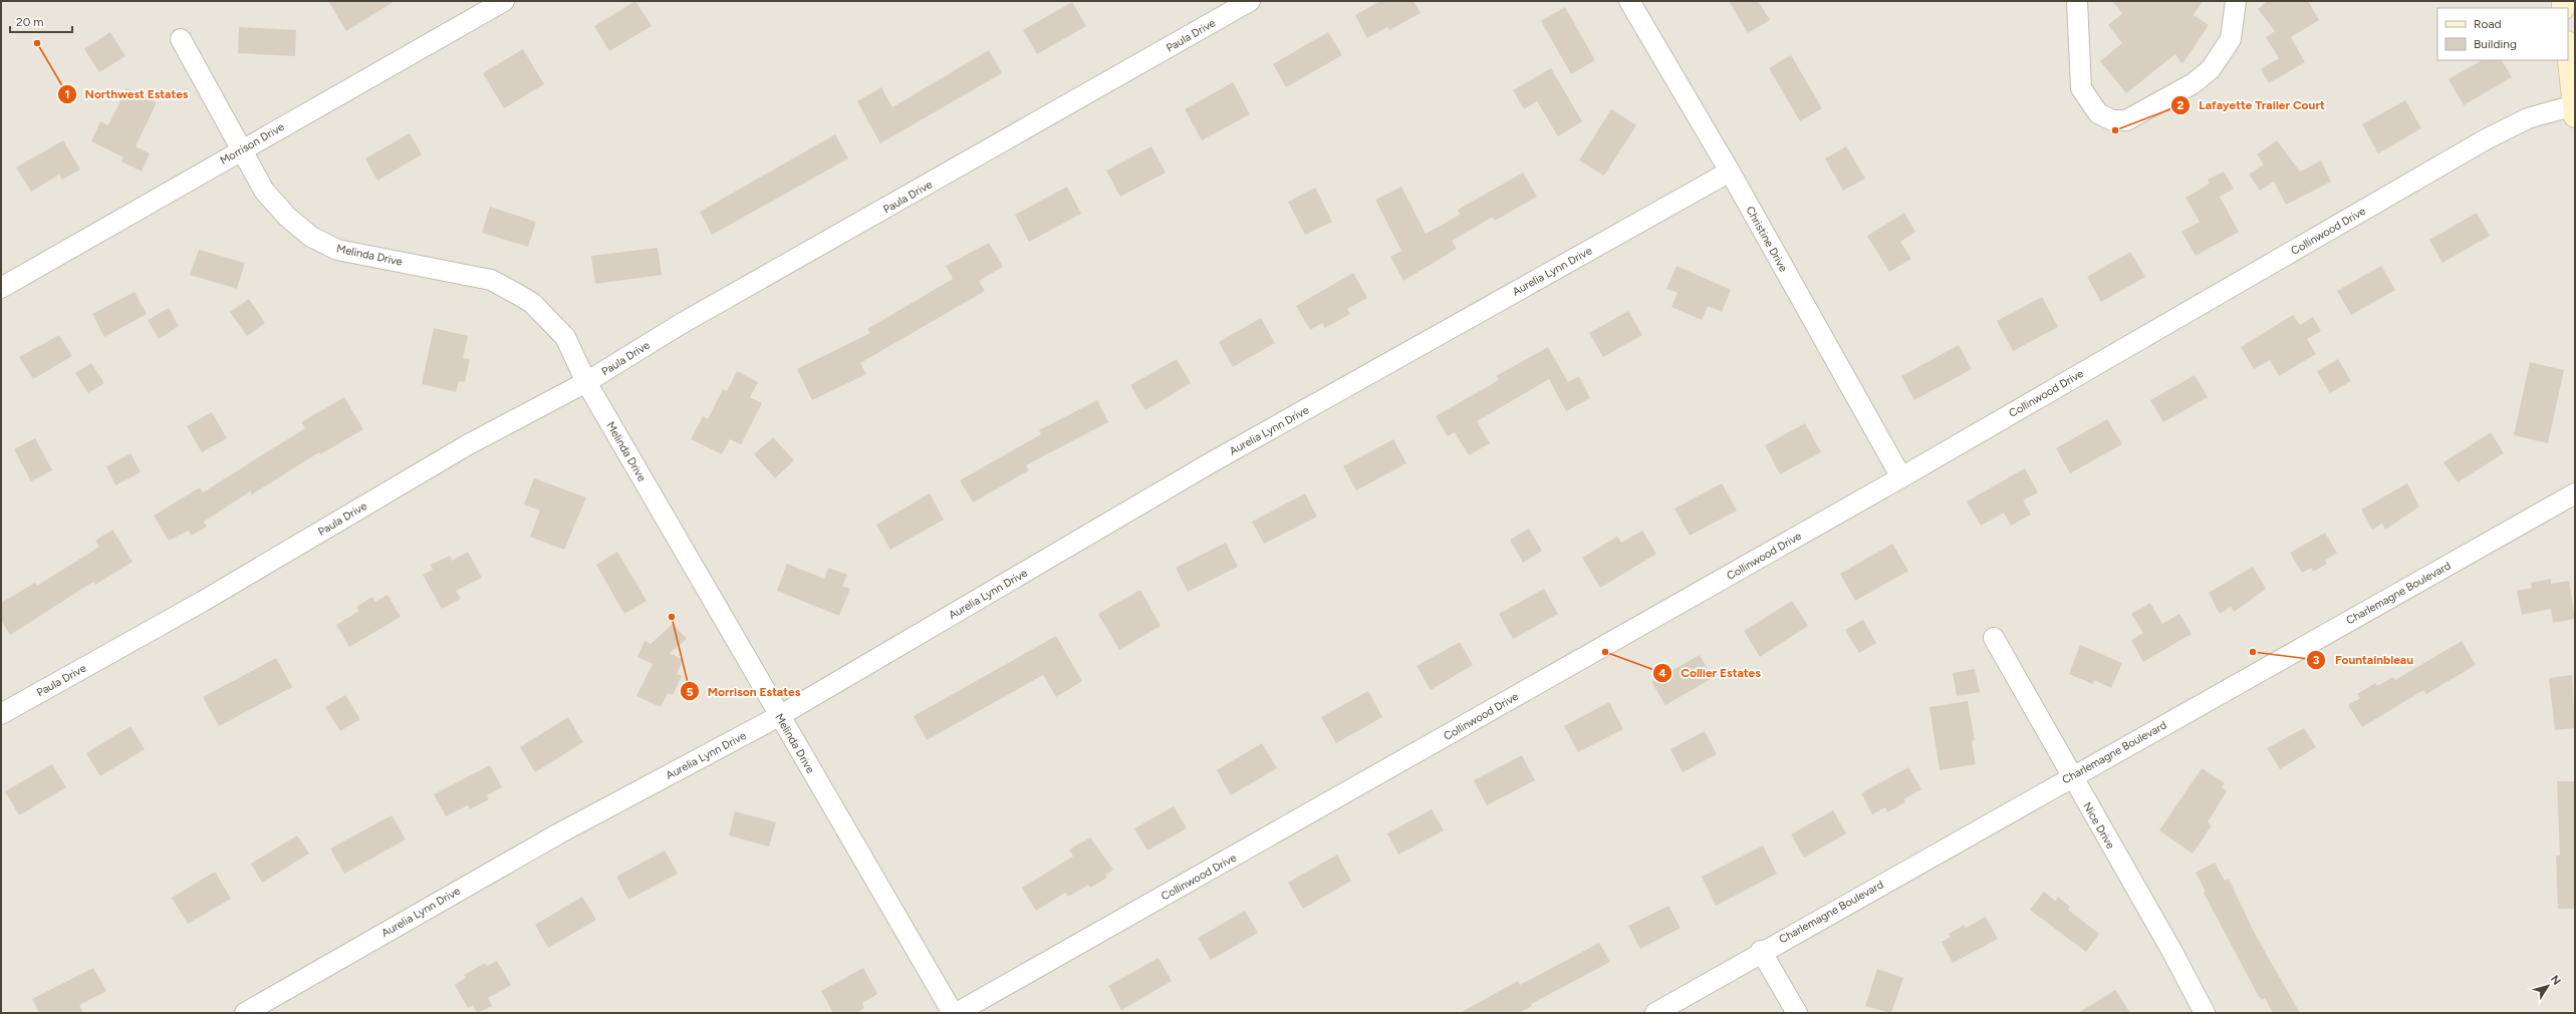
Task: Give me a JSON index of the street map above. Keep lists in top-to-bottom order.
{
  "streets": {
    "street": [
      "Paula Drive",
      "Morrison Drive",
      "Collinwood Drive",
      "Christine Drive",
      "Melinda Drive",
      "Aurelia Lynn Drive",
      "Charlemagne Boulevard",
      "Nice Drive"
    ]
  },
  "crossings": [
    ["Paula Drive", "Melinda Drive"],
    ["Morrison Drive", "Melinda Drive"],
    ["Collinwood Drive", "Christine Drive"],
    ["Christine Drive", "Aurelia Lynn Drive"],
    ["Melinda Drive", "Aurelia Lynn Drive"],
    ["Charlemagne Boulevard", "Nice Drive"]
  ],
  "places": [
    "Northwest Estates",
    "Lafayette Trailer Court",
    "Morrison Estates",
    "Collier Estates",
    "Fountainbleau"
  ],
  "legend": ["Road", "Building"],
  "scale_bar": "20 m",
  "north": "top right"
}
